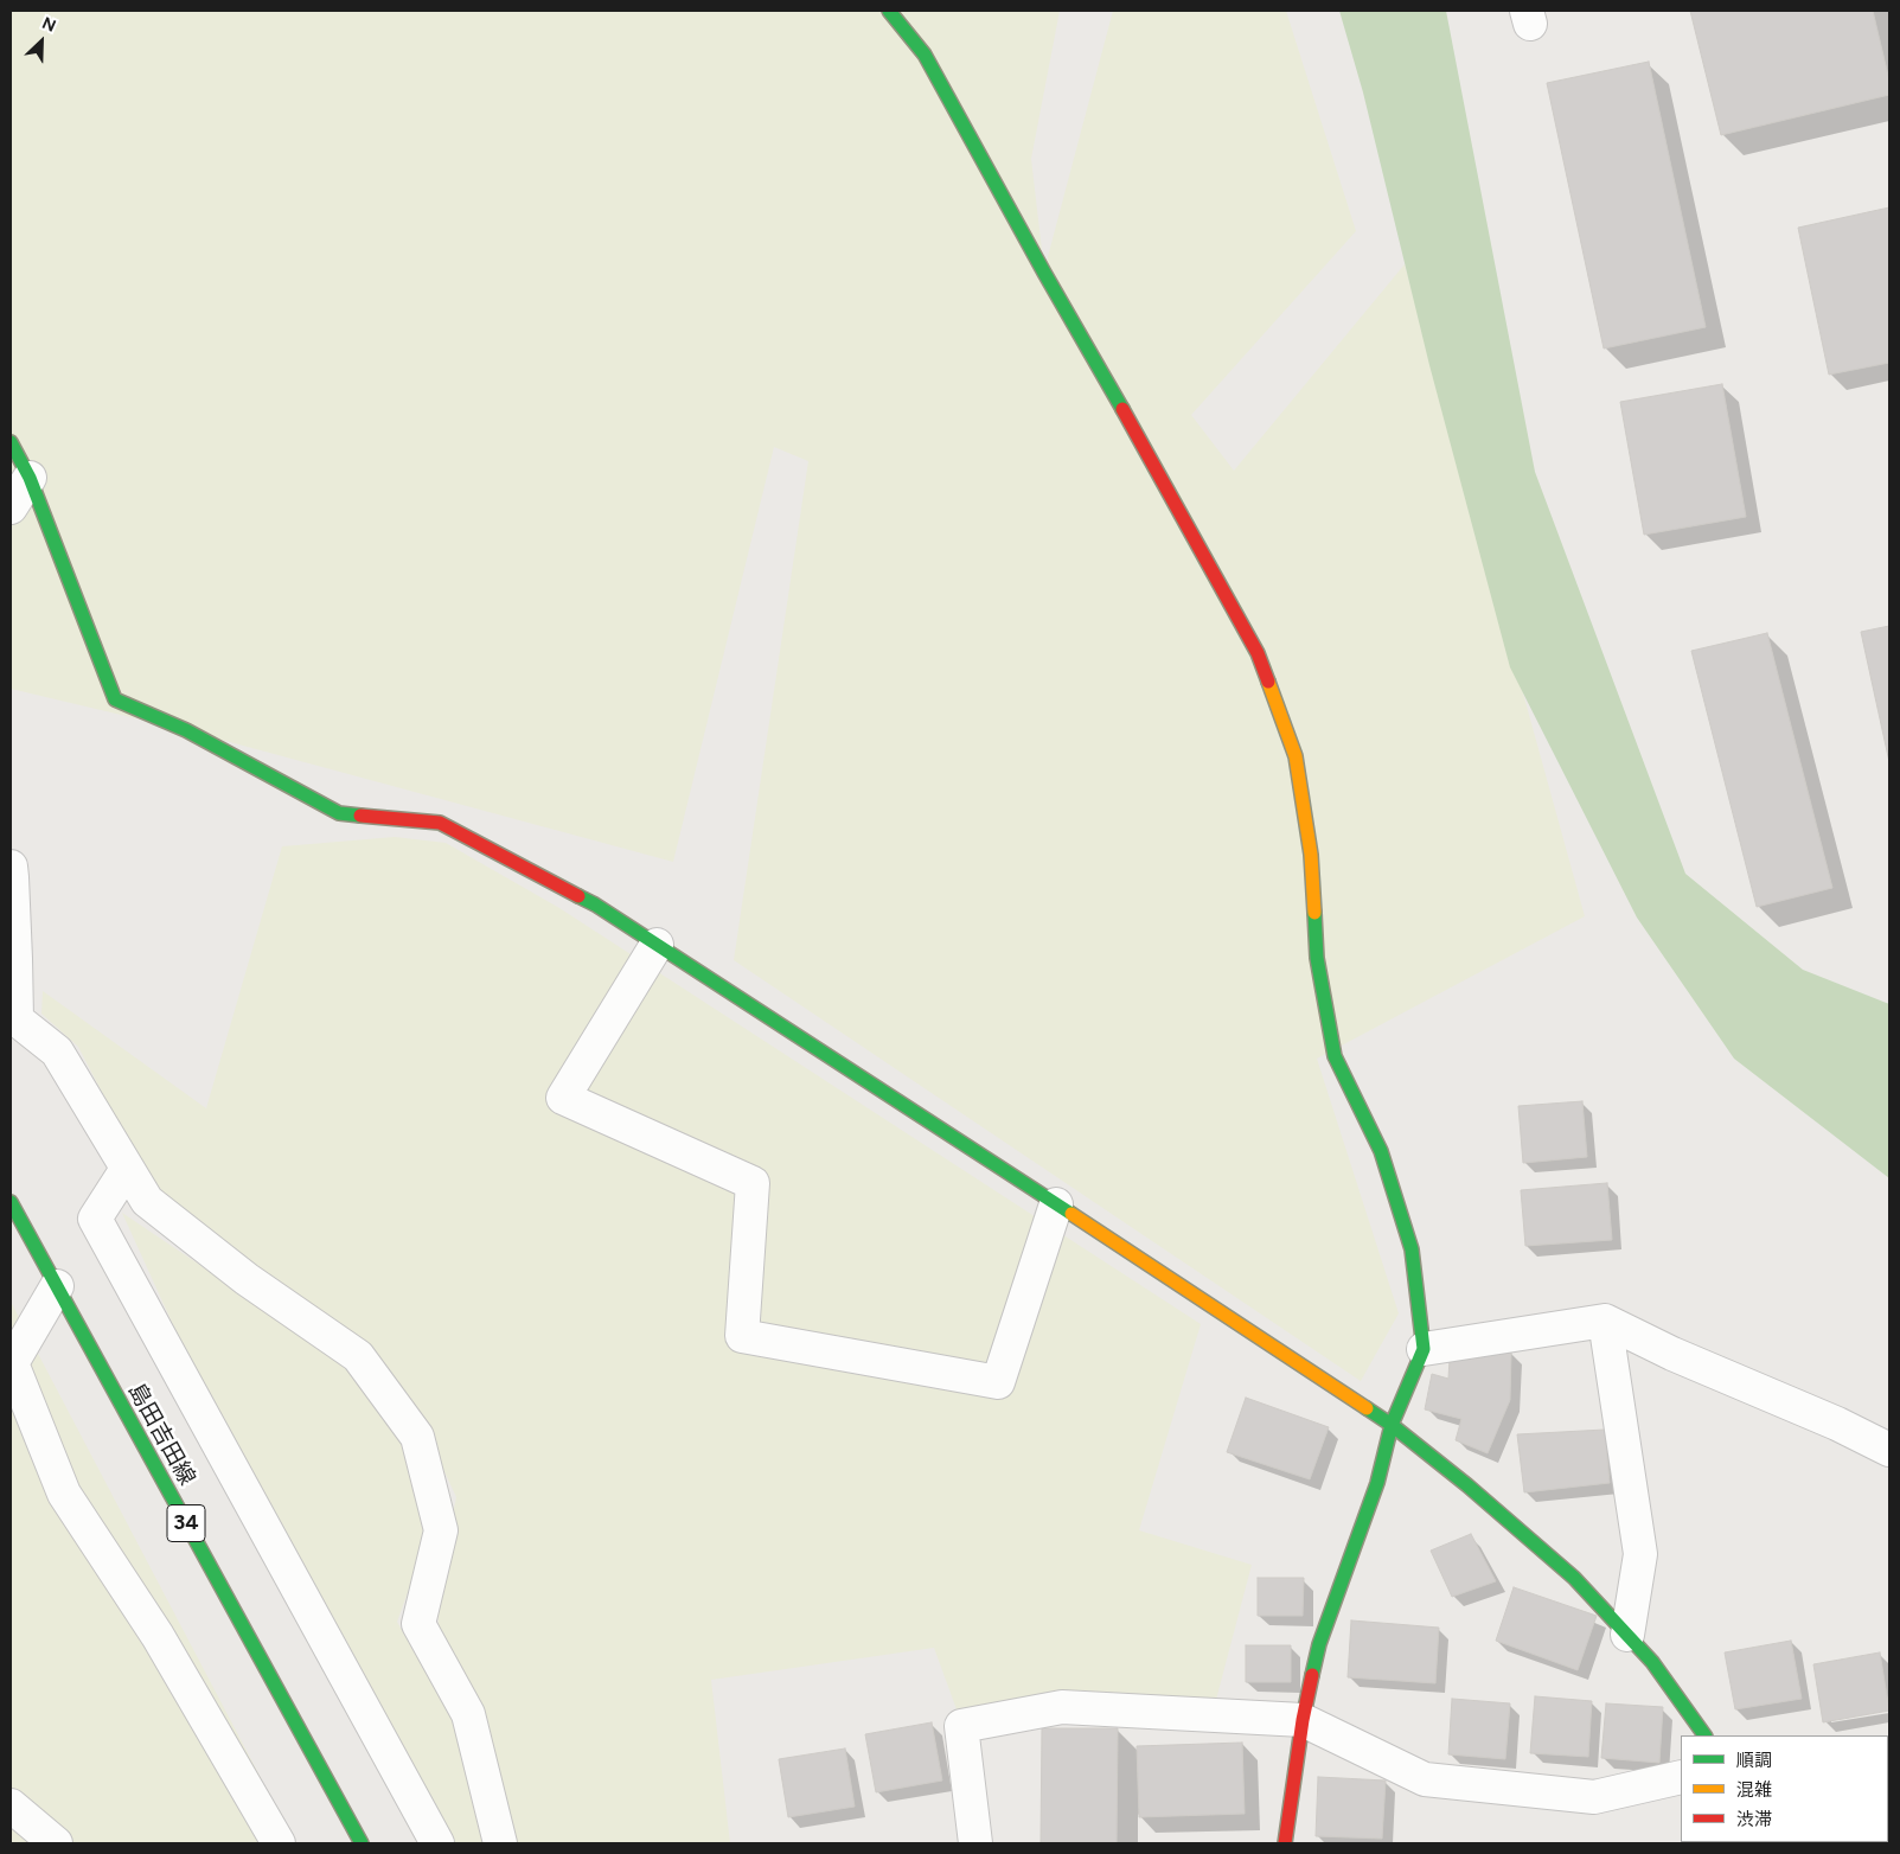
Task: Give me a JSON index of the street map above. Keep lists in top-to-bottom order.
{
  "streets": {
    "street": ["島田吉田線", "34"]
  },
  "legend": ["順調", "混雑", "渋滞"],
  "north": "top right"
}
